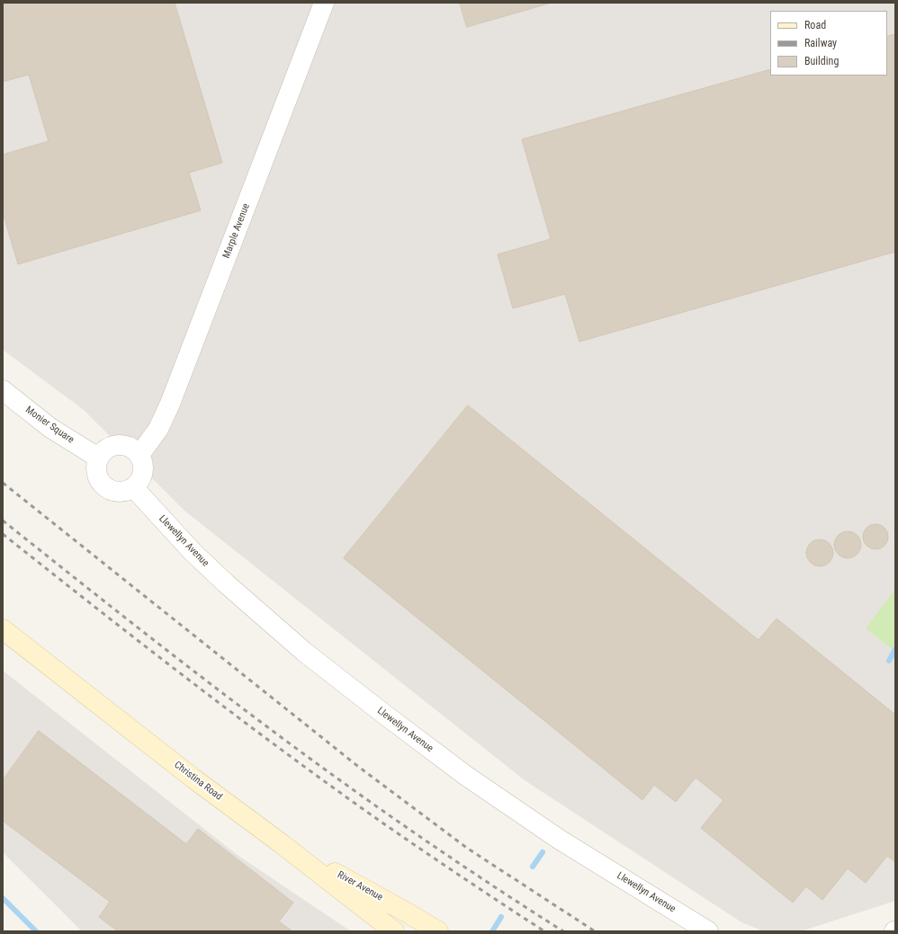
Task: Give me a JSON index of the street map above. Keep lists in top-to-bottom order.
{
  "streets": {
    "main road": ["Christina Road", "River Avenue"],
    "street": ["Marple Avenue", "Monier Square", "Llewellyn Avenue"]
  },
  "crossings": [
    ["Marple Avenue", "Monier Square"],
    ["Marple Avenue", "Llewellyn Avenue"],
    ["Monier Square", "Llewellyn Avenue"],
    ["Christina Road", "River Avenue"]
  ],
  "legend": ["Road", "Railway", "Building"]
}
